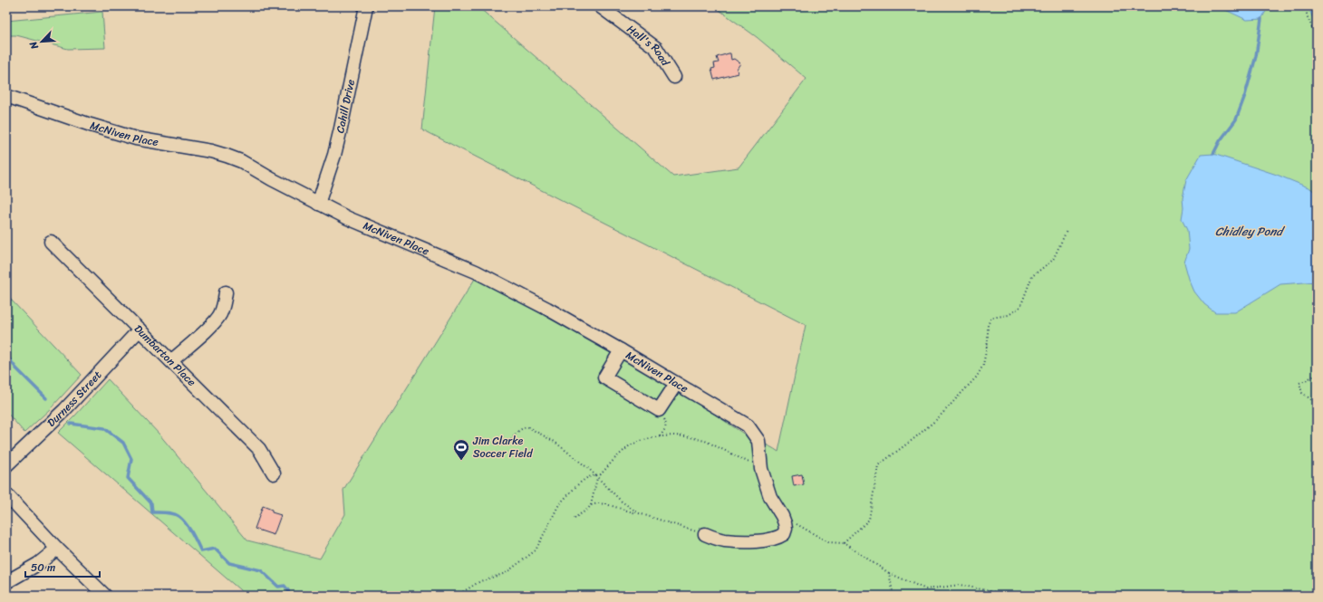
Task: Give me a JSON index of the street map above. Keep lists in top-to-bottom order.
{
  "streets": {
    "street": [
      "Hall's Road",
      "Cahill Drive",
      "McNiven Place",
      "Dumbarton Place",
      "Durness Street"
    ]
  },
  "crossings": [
    ["Cahill Drive", "McNiven Place"],
    ["Dumbarton Place", "Durness Street"]
  ],
  "water": ["Chidley Pond"],
  "places": {
    "sports": ["Jim Clarke Soccer Field"]
  },
  "scale_bar": "50 m",
  "north": "bottom left"
}
